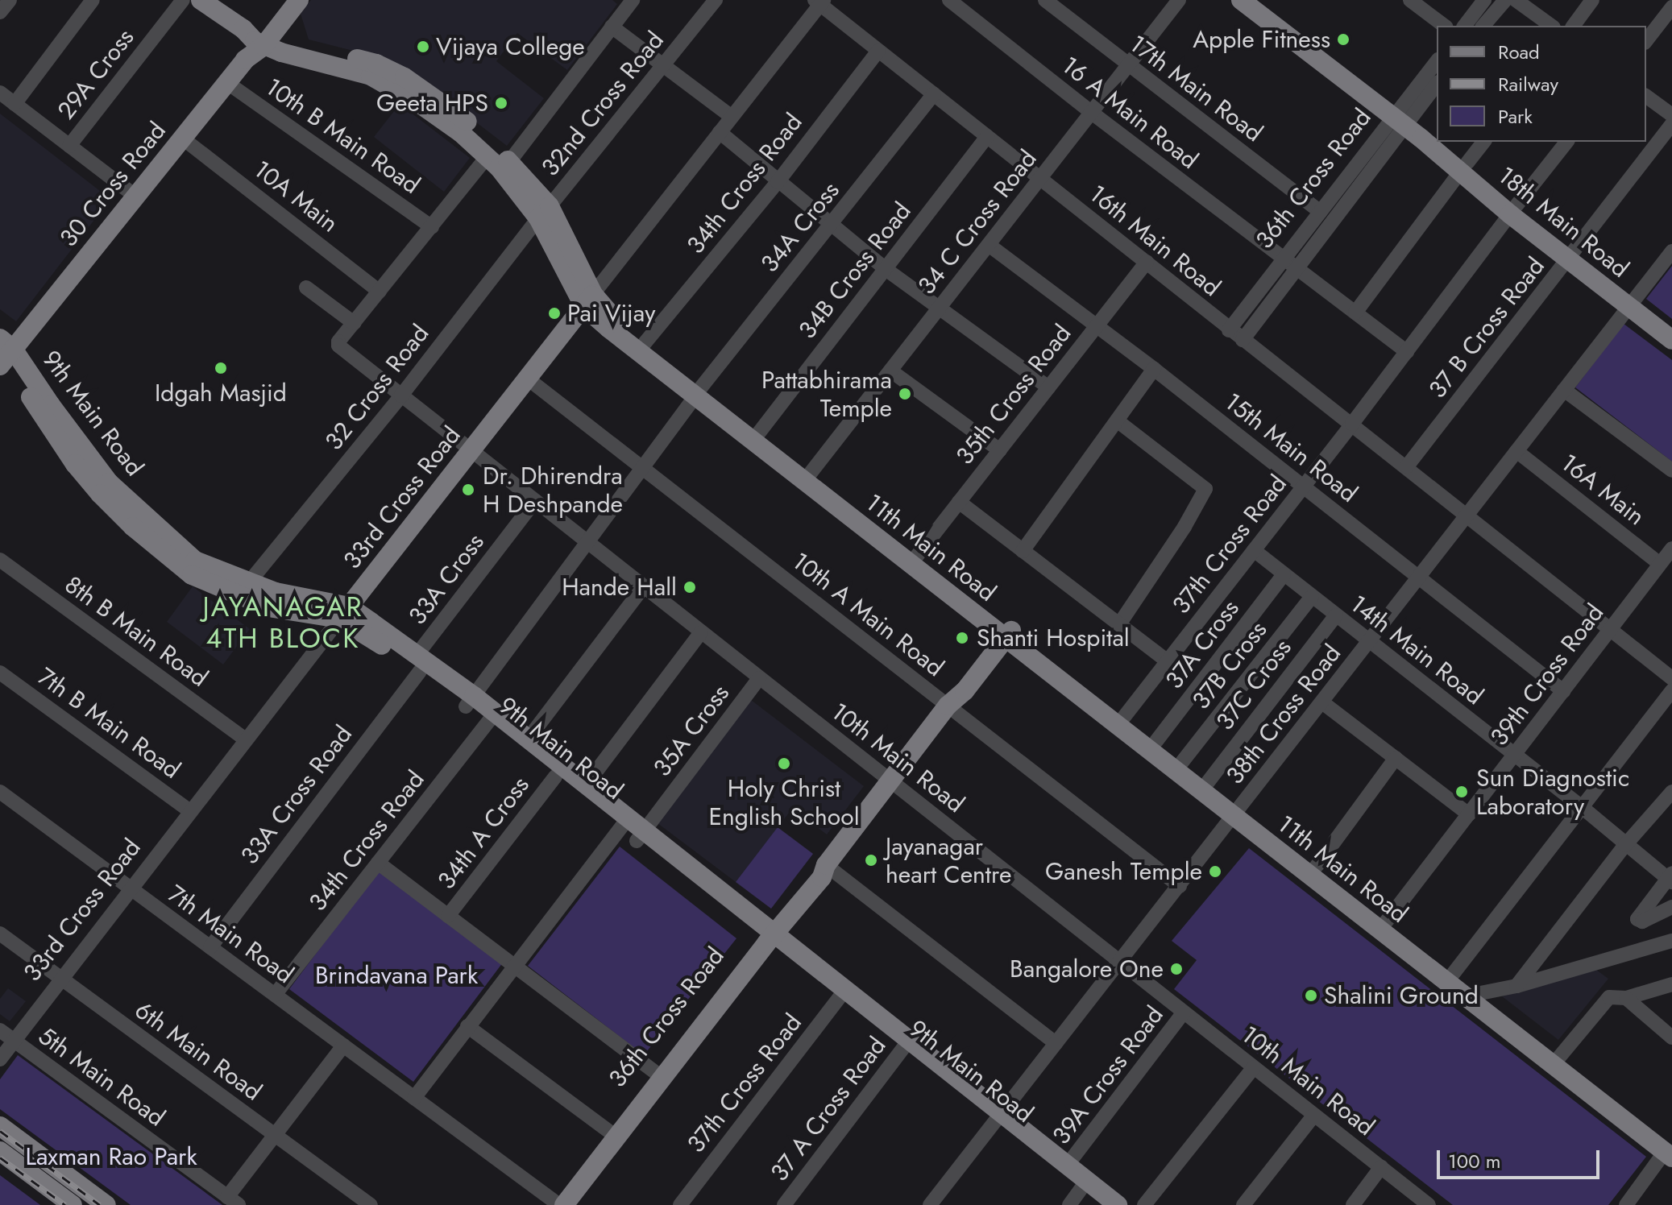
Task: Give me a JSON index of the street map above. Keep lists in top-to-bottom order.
{
  "streets": {
    "main road": [
      "36th Cross Road",
      "30 Cross Road",
      "18th Main Road",
      "9th Main Road",
      "33rd Cross Road",
      "11th Main Road"
    ],
    "street": [
      "29A Cross",
      "17th Main Road",
      "32nd Cross Road",
      "16 A Main Road",
      "10th B Main Road",
      "34th Cross Road",
      "10A Main",
      "34 C Cross Road",
      "34A Cross",
      "16th Main Road",
      "34B Cross Road",
      "37 B Cross Road",
      "32 Cross Road",
      "35th Cross Road",
      "15th Main Road",
      "16A Main",
      "37th Cross Road",
      "33A Cross",
      "10th A Main Road",
      "8th B Main Road",
      "37A Cross",
      "14th Main Road",
      "37B Cross",
      "39th Cross Road",
      "37C Cross",
      "38th Cross Road",
      "7th B Main Road",
      "35A Cross",
      "10th Main Road",
      "33A Cross Road",
      "34th A Cross",
      "7th Main Road",
      "6th Main Road",
      "39A Cross Road",
      "5th Main Road",
      "37 A Cross Road"
    ]
  },
  "crossings": [
    ["17th Main Road", "36th Cross Road"],
    ["17th Main Road", "34 C Cross Road"],
    ["32nd Cross Road", "32 Cross Road"],
    ["32nd Cross Road", "11th Main Road"],
    ["16 A Main Road", "36th Cross Road"],
    ["16 A Main Road", "34 C Cross Road"],
    ["10th B Main Road", "30 Cross Road"],
    ["36th Cross Road", "18th Main Road"],
    ["36th Cross Road", "16th Main Road"],
    ["36th Cross Road", "9th Main Road"],
    ["36th Cross Road", "11th Main Road"],
    ["36th Cross Road", "10th A Main Road"],
    ["36th Cross Road", "10th Main Road"],
    ["36th Cross Road", "7th Main Road"],
    ["34th Cross Road", "16th Main Road"],
    ["34th Cross Road", "9th Main Road"],
    ["34th Cross Road", "11th Main Road"],
    ["34th Cross Road", "7th Main Road"],
    ["30 Cross Road", "10A Main"],
    ["30 Cross Road", "9th Main Road"],
    ["30 Cross Road", "11th Main Road"],
    ["34 C Cross Road", "16th Main Road"],
    ["34 C Cross Road", "15th Main Road"],
    ["34 C Cross Road", "11th Main Road"],
    ["18th Main Road", "37 B Cross Road"],
    ["18th Main Road", "37th Cross Road"],
    ["18th Main Road", "38th Cross Road"],
    ["34A Cross", "16th Main Road"],
    ["34A Cross", "11th Main Road"],
    ["16th Main Road", "34B Cross Road"],
    ["16th Main Road", "37 B Cross Road"],
    ["16th Main Road", "35th Cross Road"],
    ["16th Main Road", "33rd Cross Road"],
    ["16th Main Road", "37th Cross Road"],
    ["16th Main Road", "39th Cross Road"],
    ["16th Main Road", "38th Cross Road"],
    ["34B Cross Road", "11th Main Road"],
    ["32 Cross Road", "9th Main Road"],
    ["32 Cross Road", "11th Main Road"],
    ["32 Cross Road", "10th Main Road"],
    ["35th Cross Road", "15th Main Road"],
    ["35th Cross Road", "11th Main Road"],
    ["9th Main Road", "33rd Cross Road"],
    ["9th Main Road", "37th Cross Road"],
    ["9th Main Road", "33A Cross"],
    ["9th Main Road", "38th Cross Road"],
    ["9th Main Road", "35A Cross"],
    ["9th Main Road", "33A Cross Road"],
    ["9th Main Road", "34th A Cross"],
    ["9th Main Road", "39A Cross Road"],
    ["9th Main Road", "37 A Cross Road"],
    ["15th Main Road", "37th Cross Road"],
    ["15th Main Road", "39th Cross Road"],
    ["15th Main Road", "38th Cross Road"],
    ["16A Main", "39th Cross Road"],
    ["16A Main", "38th Cross Road"],
    ["33rd Cross Road", "11th Main Road"],
    ["33rd Cross Road", "10th A Main Road"],
    ["33rd Cross Road", "8th B Main Road"],
    ["33rd Cross Road", "7th B Main Road"],
    ["33rd Cross Road", "10th Main Road"],
    ["33rd Cross Road", "7th Main Road"],
    ["33rd Cross Road", "6th Main Road"],
    ["33rd Cross Road", "5th Main Road"],
    ["37th Cross Road", "11th Main Road"],
    ["37th Cross Road", "14th Main Road"],
    ["11th Main Road", "37A Cross"],
    ["11th Main Road", "37B Cross"],
    ["11th Main Road", "39th Cross Road"],
    ["11th Main Road", "37C Cross"],
    ["11th Main Road", "38th Cross Road"],
    ["33A Cross", "10th Main Road"],
    ["33A Cross", "33A Cross Road"],
    ["10th A Main Road", "38th Cross Road"],
    ["37A Cross", "14th Main Road"],
    ["14th Main Road", "37B Cross"],
    ["14th Main Road", "39th Cross Road"],
    ["14th Main Road", "37C Cross"],
    ["14th Main Road", "38th Cross Road"],
    ["38th Cross Road", "10th Main Road"],
    ["35A Cross", "10th Main Road"],
    ["10th Main Road", "39A Cross Road"],
    ["33A Cross Road", "7th Main Road"]
  ],
  "districts": ["JAYANAGAR 4TH BLOCK"],
  "parks": ["Brindavana Park", "Laxman Rao Park"],
  "places": [
    "Apple Fitness",
    "Vijaya College",
    "Geeta HPS",
    "Pai Vijay",
    "Idgah Masjid",
    "Pattabhirama Temple",
    "Dr. Dhirendra H Deshpande",
    "Hande Hall",
    "Shanti Hospital",
    "Holy Christ English School",
    "Sun Diagnostic Laboratory",
    "Jayanagar heart Centre",
    "Ganesh Temple",
    "Bangalore One",
    "Shalini Ground"
  ],
  "legend": ["Road", "Railway", "Park"],
  "scale_bar": "100 m"
}
